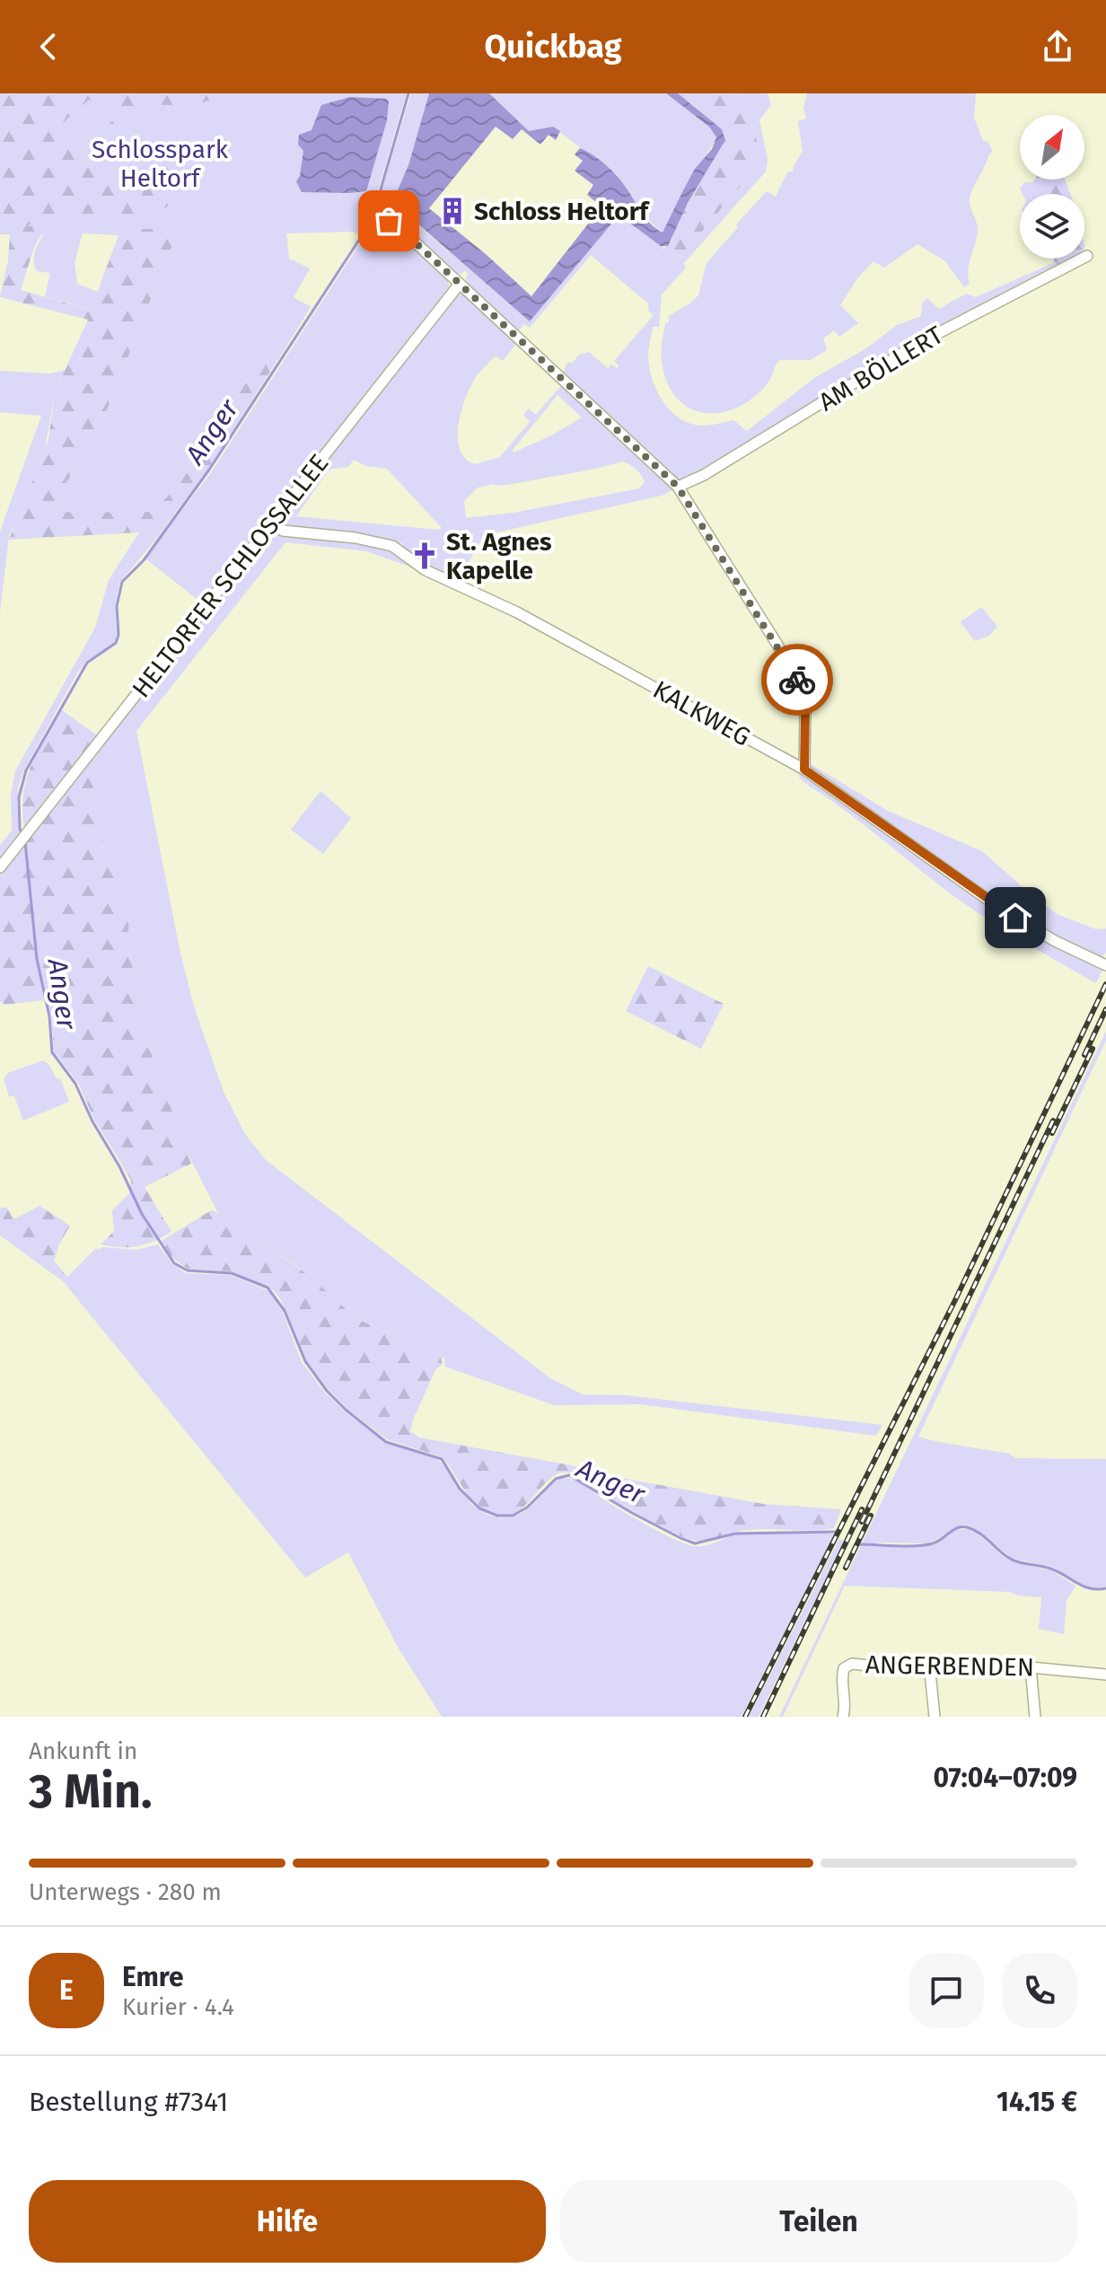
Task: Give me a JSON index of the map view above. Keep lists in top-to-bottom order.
{
  "streets": {
    "street": [
      "AM BÖLLERT",
      "HELTORFER SCHLOSSALLEE",
      "KALKWEG",
      "ANGERBENDEN"
    ]
  },
  "crossings": [
    ["HELTORFER SCHLOSSALLEE", "KALKWEG"]
  ],
  "water": ["Anger"],
  "parks": ["Schlosspark Heltorf"],
  "places": {
    "building": ["Schloss Heltorf"],
    "church": ["St. Agnes Kapelle"]
  },
  "north": "top right",
  "page": {
    "header": "Quickbag",
    "heading": ["3 Min.", "Ankunft in", "07:04–07:09"],
    "panel": [
      "Emre",
      "Kurier · 4.4",
      "Bestellung #7341",
      "14.15 €"
    ],
    "bar": "Unterwegs · 280 m",
    "round": "E",
    "buttons": ["Hilfe", "Teilen"]
  }
}
